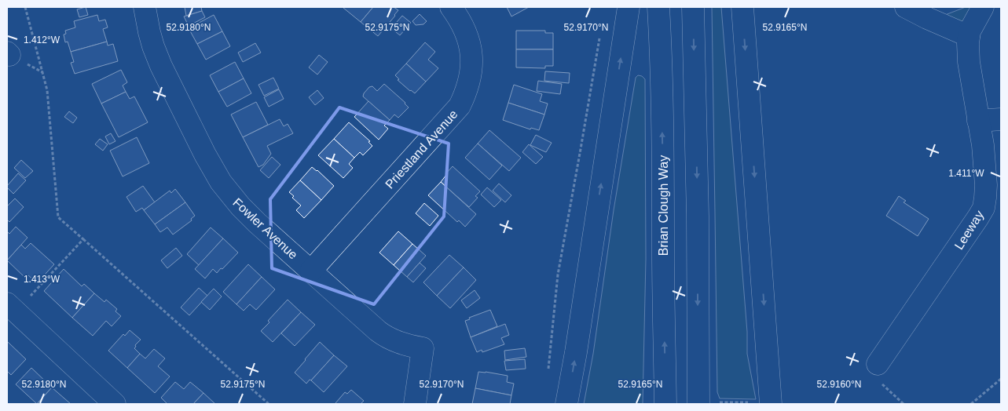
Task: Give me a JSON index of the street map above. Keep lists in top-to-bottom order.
{
  "streets": {
    "main road": [
      "Priestland Avenue",
      "Brian Clough Way",
      "Fowler Avenue",
      "Leeway"
    ]
  },
  "crossings": [
    ["Priestland Avenue", "Fowler Avenue"]
  ],
  "coordinates": [
    "52.9180°N",
    "52.9175°N",
    "52.9165°N",
    "52.9170°N",
    "1.412°W",
    "1.411°W",
    "1.413°W",
    "52.9160°N"
  ]
}
